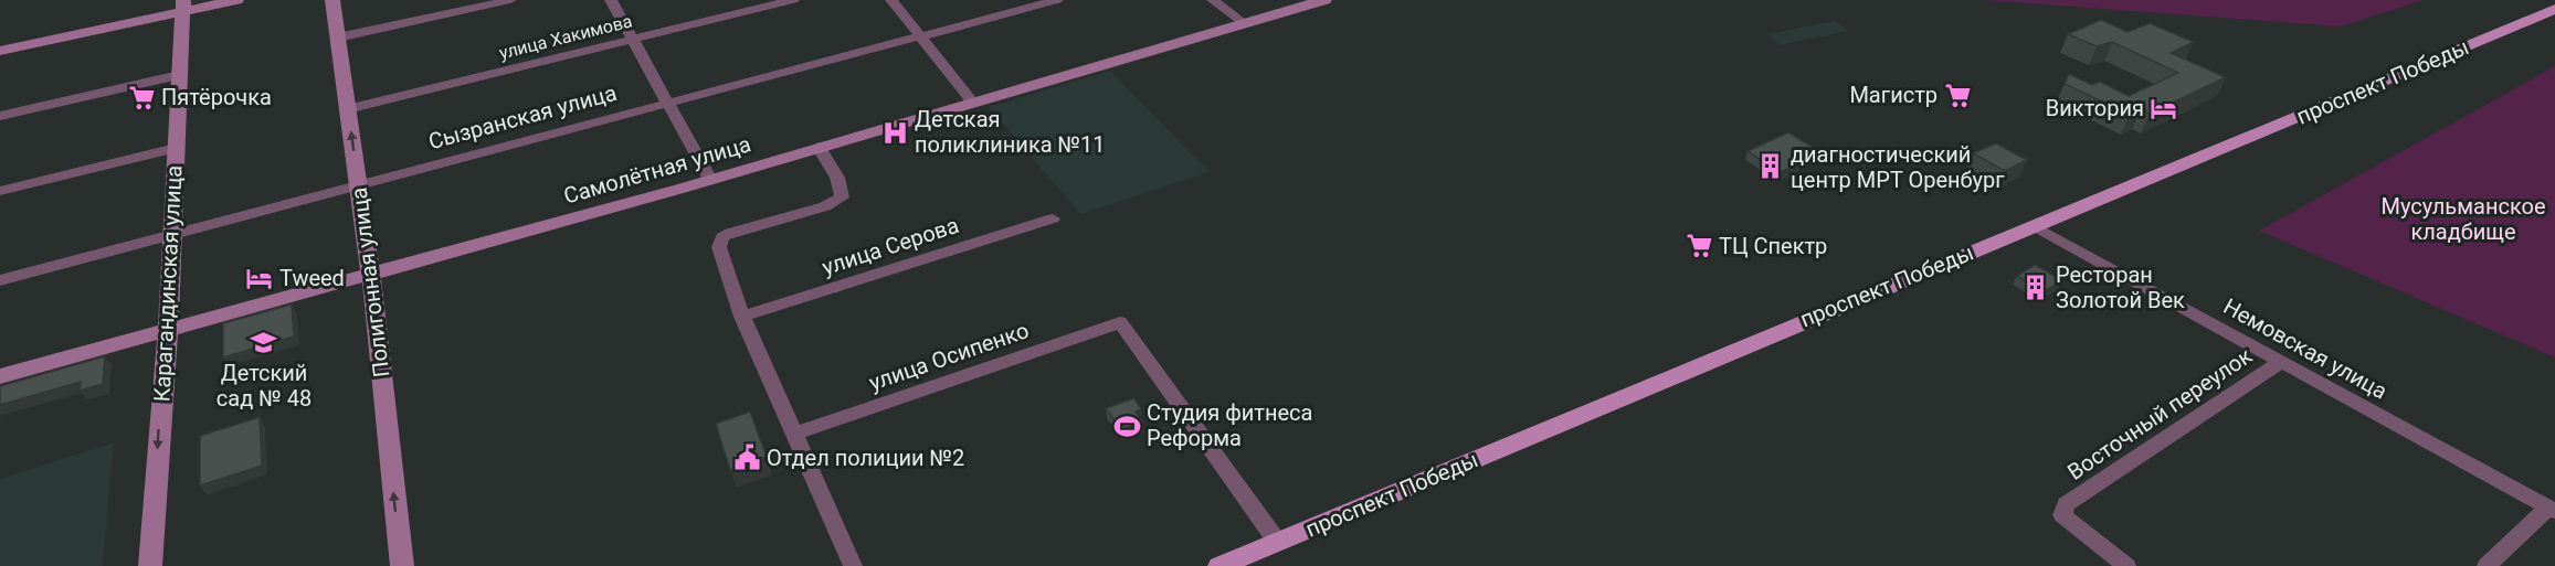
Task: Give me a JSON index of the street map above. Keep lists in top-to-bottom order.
{
  "streets": {
    "main road": [
      "проспект Победы",
      "Самолётная улица",
      "Полигонная улица",
      "Карагандинская улица"
    ],
    "street": [
      "улица Хакимова",
      "Сызранская улица",
      "улица Серова",
      "Немовская улица",
      "улица Осипенко",
      "Восточный переулок"
    ]
  },
  "crossings": [
    ["улица Хакимова", "Полигонная улица"],
    ["проспект Победы", "Немовская улица"],
    ["проспект Победы", "улица Осипенко"],
    ["Сызранская улица", "Полигонная улица"],
    ["Сызранская улица", "Карагандинская улица"],
    ["Самолётная улица", "Полигонная улица"],
    ["Самолётная улица", "Карагандинская улица"],
    ["Немовская улица", "Восточный переулок"]
  ],
  "one_way": ["Полигонная улица", "Карагандинская улица"],
  "parks": ["Мусульманское кладбище"],
  "places": {
    "supermarket": ["Магистр", "Пятёрочка", "ТЦ Спектр"],
    "hotel": ["Виктория", "Tweed"],
    "hospital": ["Детская поликлиника №11"],
    "building": ["диагностический центр МРТ Оренбург", "Ресторан Золотой Век"],
    "school or university": ["Детский сад № 48"],
    "sports": ["Студия фитнеса Реформа"],
    "public building": ["Отдел полиции №2"]
  }
}
